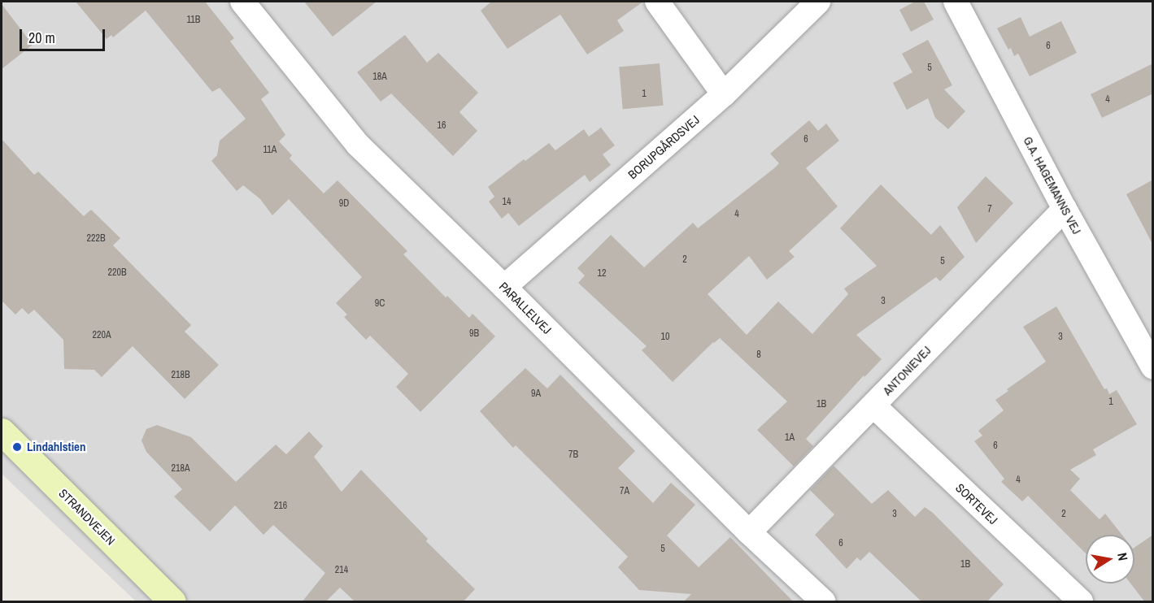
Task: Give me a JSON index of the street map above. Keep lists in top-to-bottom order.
{
  "streets": {
    "main road": ["STRANDVEJEN"],
    "street": [
      "BORUPGÅRDSVEJ",
      "G.A. HAGEMANNS VEJ",
      "PARALLELVEJ",
      "ANTONIEVEJ",
      "SORTEVEJ"
    ]
  },
  "crossings": [
    ["BORUPGÅRDSVEJ", "PARALLELVEJ"],
    ["G.A. HAGEMANNS VEJ", "ANTONIEVEJ"],
    ["PARALLELVEJ", "ANTONIEVEJ"],
    ["ANTONIEVEJ", "SORTEVEJ"]
  ],
  "places": ["Lindahlstien"],
  "house_numbers": [
    "11B",
    "6",
    "5",
    "18A",
    "1",
    "4",
    "16",
    "6",
    "11A",
    "14",
    "9D",
    "7",
    "4",
    "222B",
    "2",
    "5",
    "220B",
    "12",
    "3",
    "9C",
    "9B",
    "220A",
    "10",
    "3",
    "8",
    "218B",
    "9A",
    "1",
    "1B",
    "1A",
    "6",
    "7B",
    "218A",
    "4",
    "7A",
    "216",
    "3",
    "2",
    "6",
    "5",
    "1B",
    "214"
  ],
  "scale_bar": "20 m",
  "north": "right"
}
